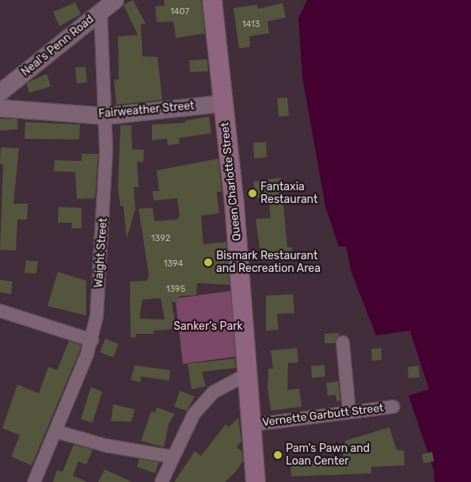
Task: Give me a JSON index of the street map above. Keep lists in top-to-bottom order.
{
  "streets": {
    "main road": ["Queen Charlotte Street"],
    "street": [
      "Neal's Penn Road",
      "Fairweather Street",
      "Waight Street",
      "Vernette Garbutt Street"
    ]
  },
  "crossings": [
    ["Neal's Penn Road", "Waight Street"],
    ["Fairweather Street", "Queen Charlotte Street"],
    ["Fairweather Street", "Waight Street"],
    ["Queen Charlotte Street", "Vernette Garbutt Street"]
  ],
  "parks": ["Sanker's Park"],
  "places": ["Fantaxia Restaurant", "Bismark Restaurant and Recreation Area", "Pam's Pawn and Loan Center"],
  "house_numbers": [
    "1407",
    "1413",
    "1392",
    "1394",
    "1395"
  ]
}
